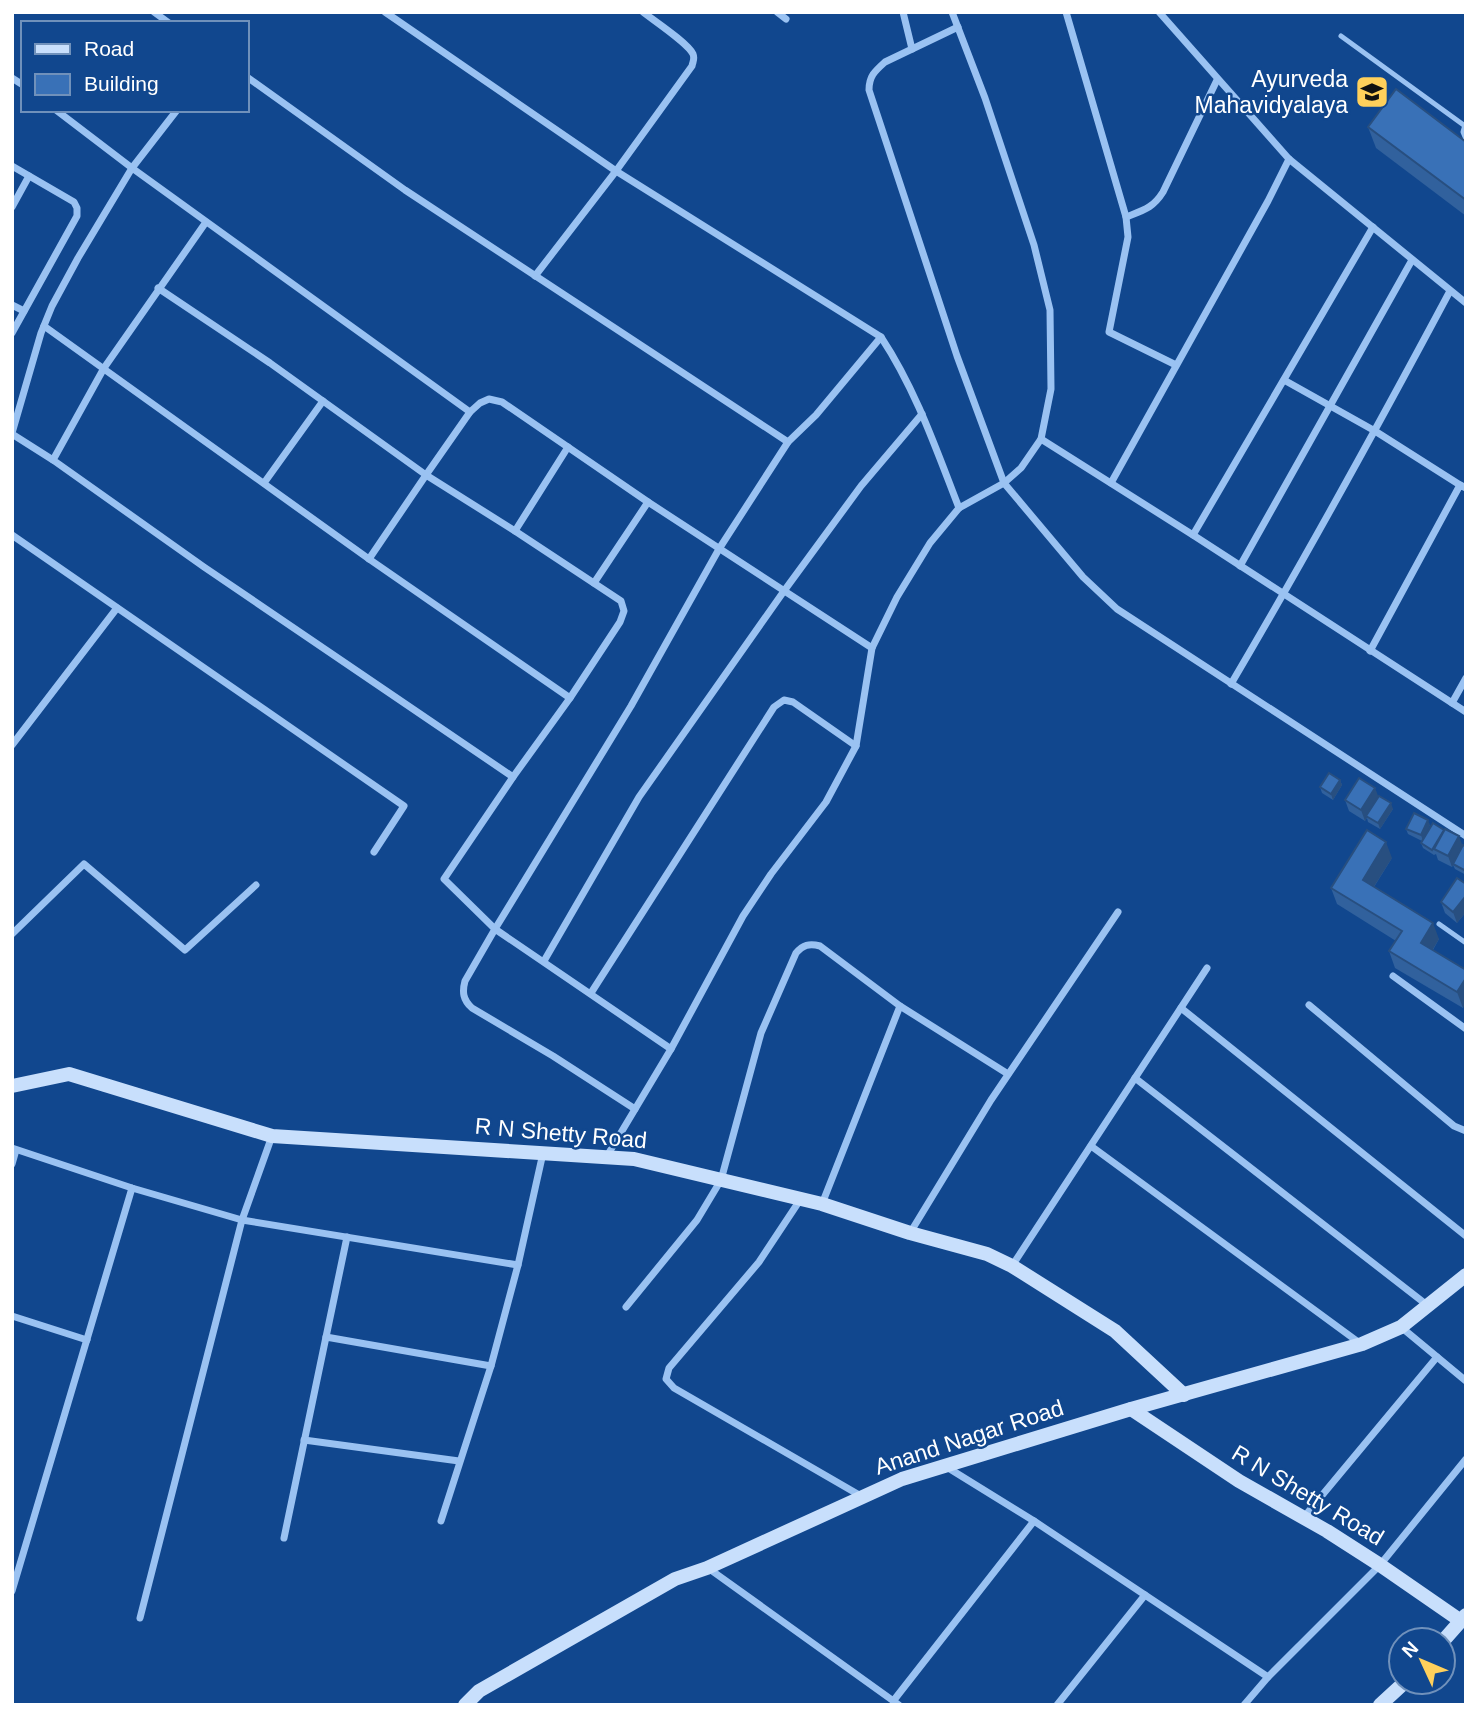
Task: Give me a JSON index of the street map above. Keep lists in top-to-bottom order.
{
  "streets": {
    "street": ["R N Shetty Road", "Anand Nagar Road"]
  },
  "crossings": [
    ["R N Shetty Road", "Anand Nagar Road"]
  ],
  "places": {
    "school or university": ["Ayurveda Mahavidyalaya"]
  },
  "legend": ["Road", "Building"],
  "north": "top left"
}
